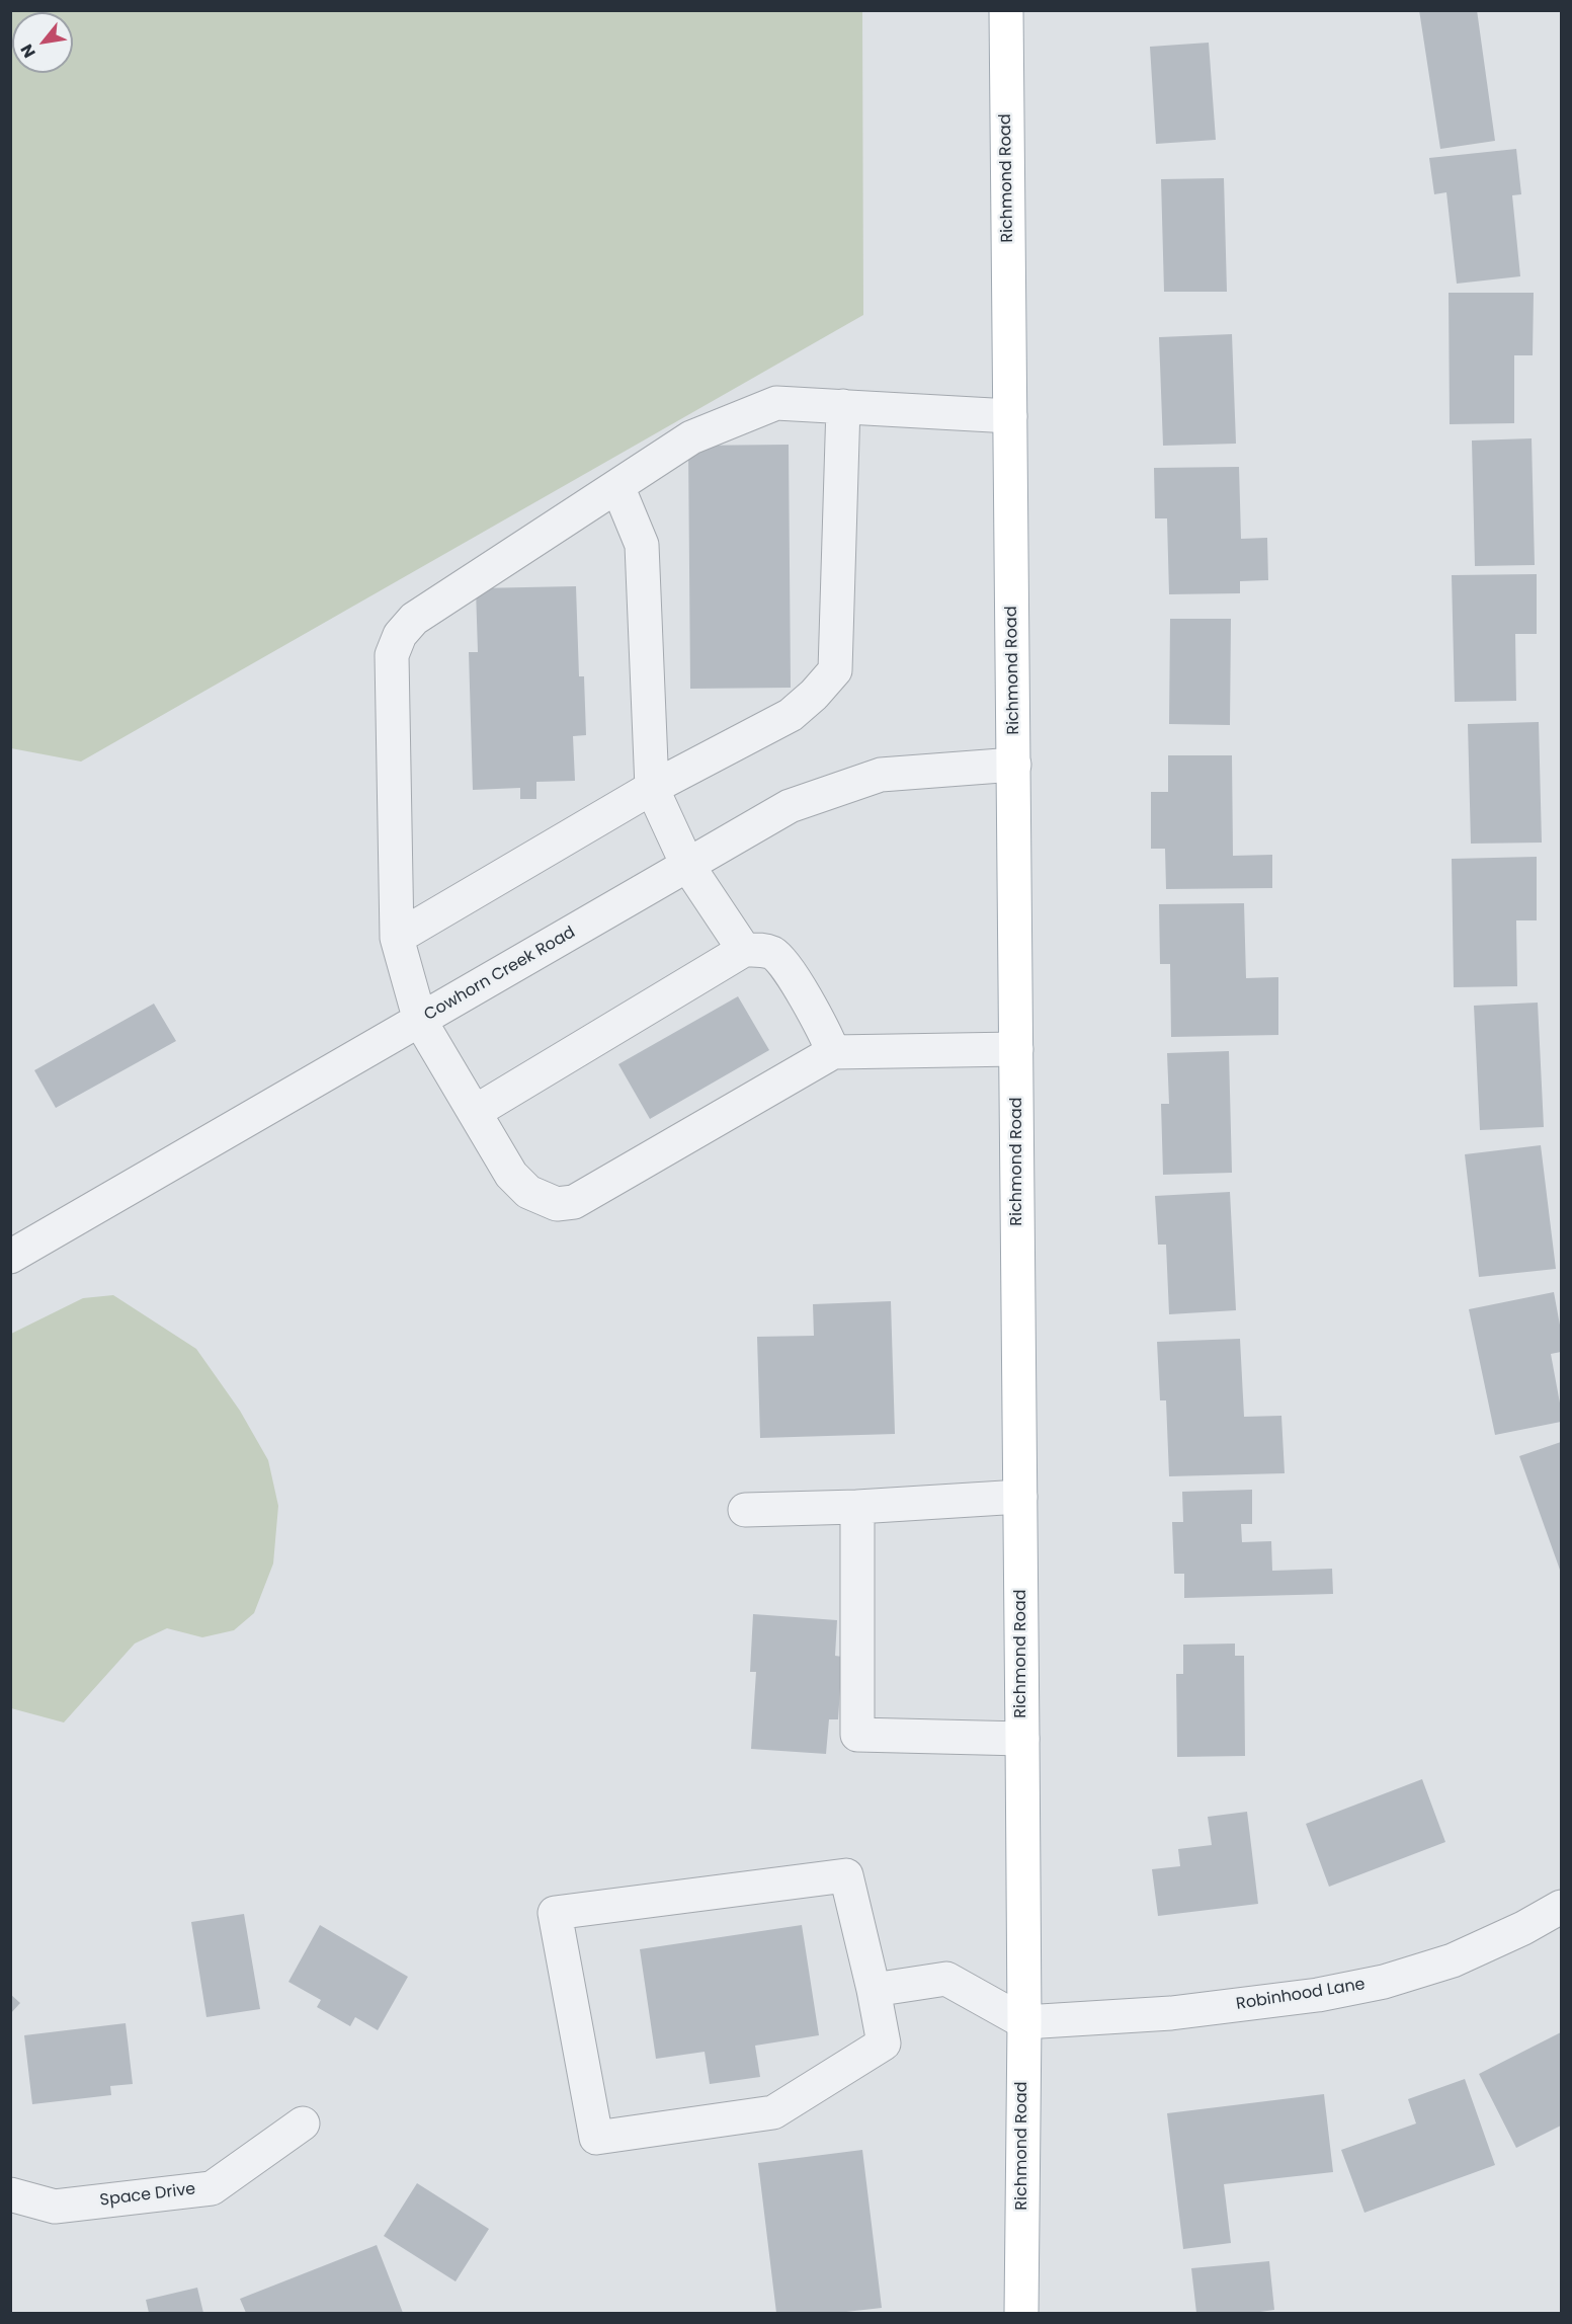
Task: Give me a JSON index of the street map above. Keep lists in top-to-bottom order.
{
  "streets": {
    "main road": ["Richmond Road"],
    "street": ["Cowhorn Creek Road", "Robinhood Lane", "Space Drive"]
  },
  "crossings": [
    ["Richmond Road", "Cowhorn Creek Road"],
    ["Richmond Road", "Robinhood Lane"]
  ],
  "north": "bottom left"
}
